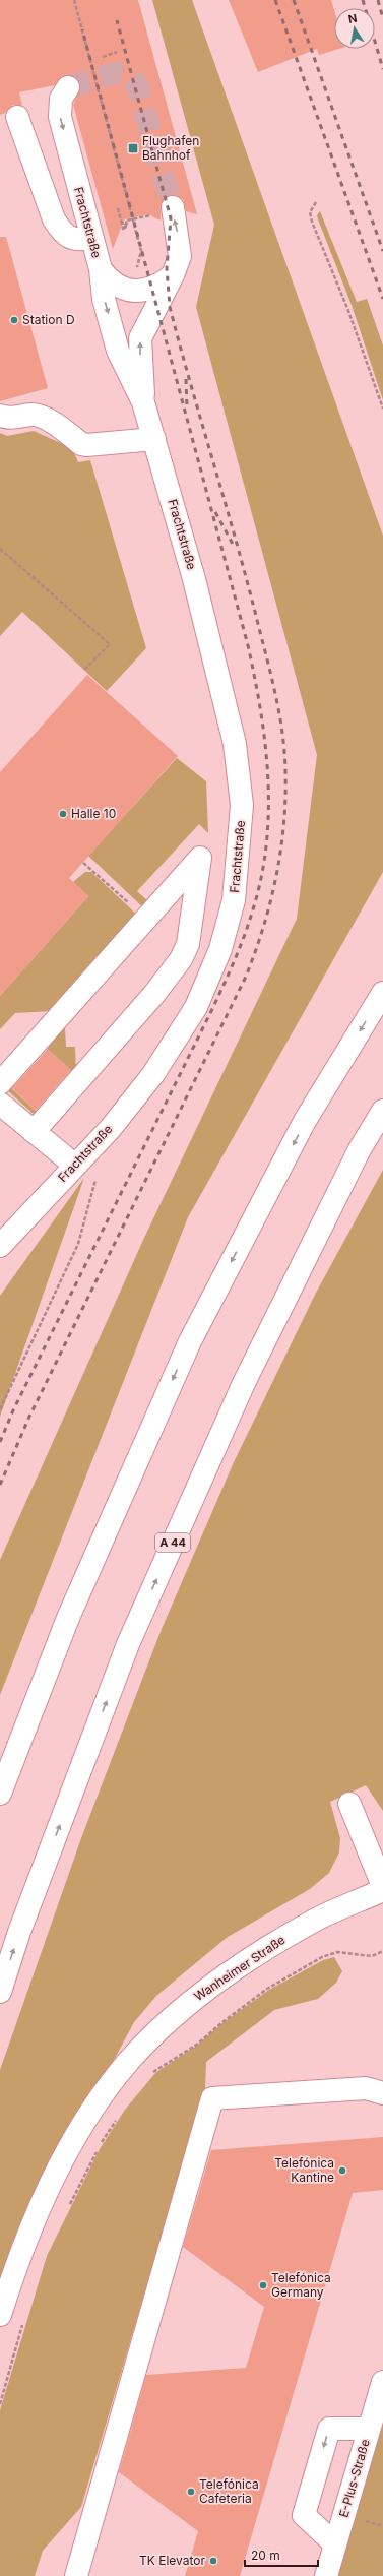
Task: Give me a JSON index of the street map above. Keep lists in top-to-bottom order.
{
  "streets": {
    "main road": [
      "Frachtstraße",
      "A 44",
      "Wanheimer Straße",
      "E-Plus-Straße"
    ]
  },
  "places": {
    "transit": ["Flughafen Bahnhof"],
    "other": [
      "Station D",
      "Halle 10",
      "Telefónica Kantine",
      "Telefónica Germany",
      "Telefónica Cafeteria",
      "TK Elevator"
    ]
  },
  "scale_bar": "20 m",
  "north": "top"
}
